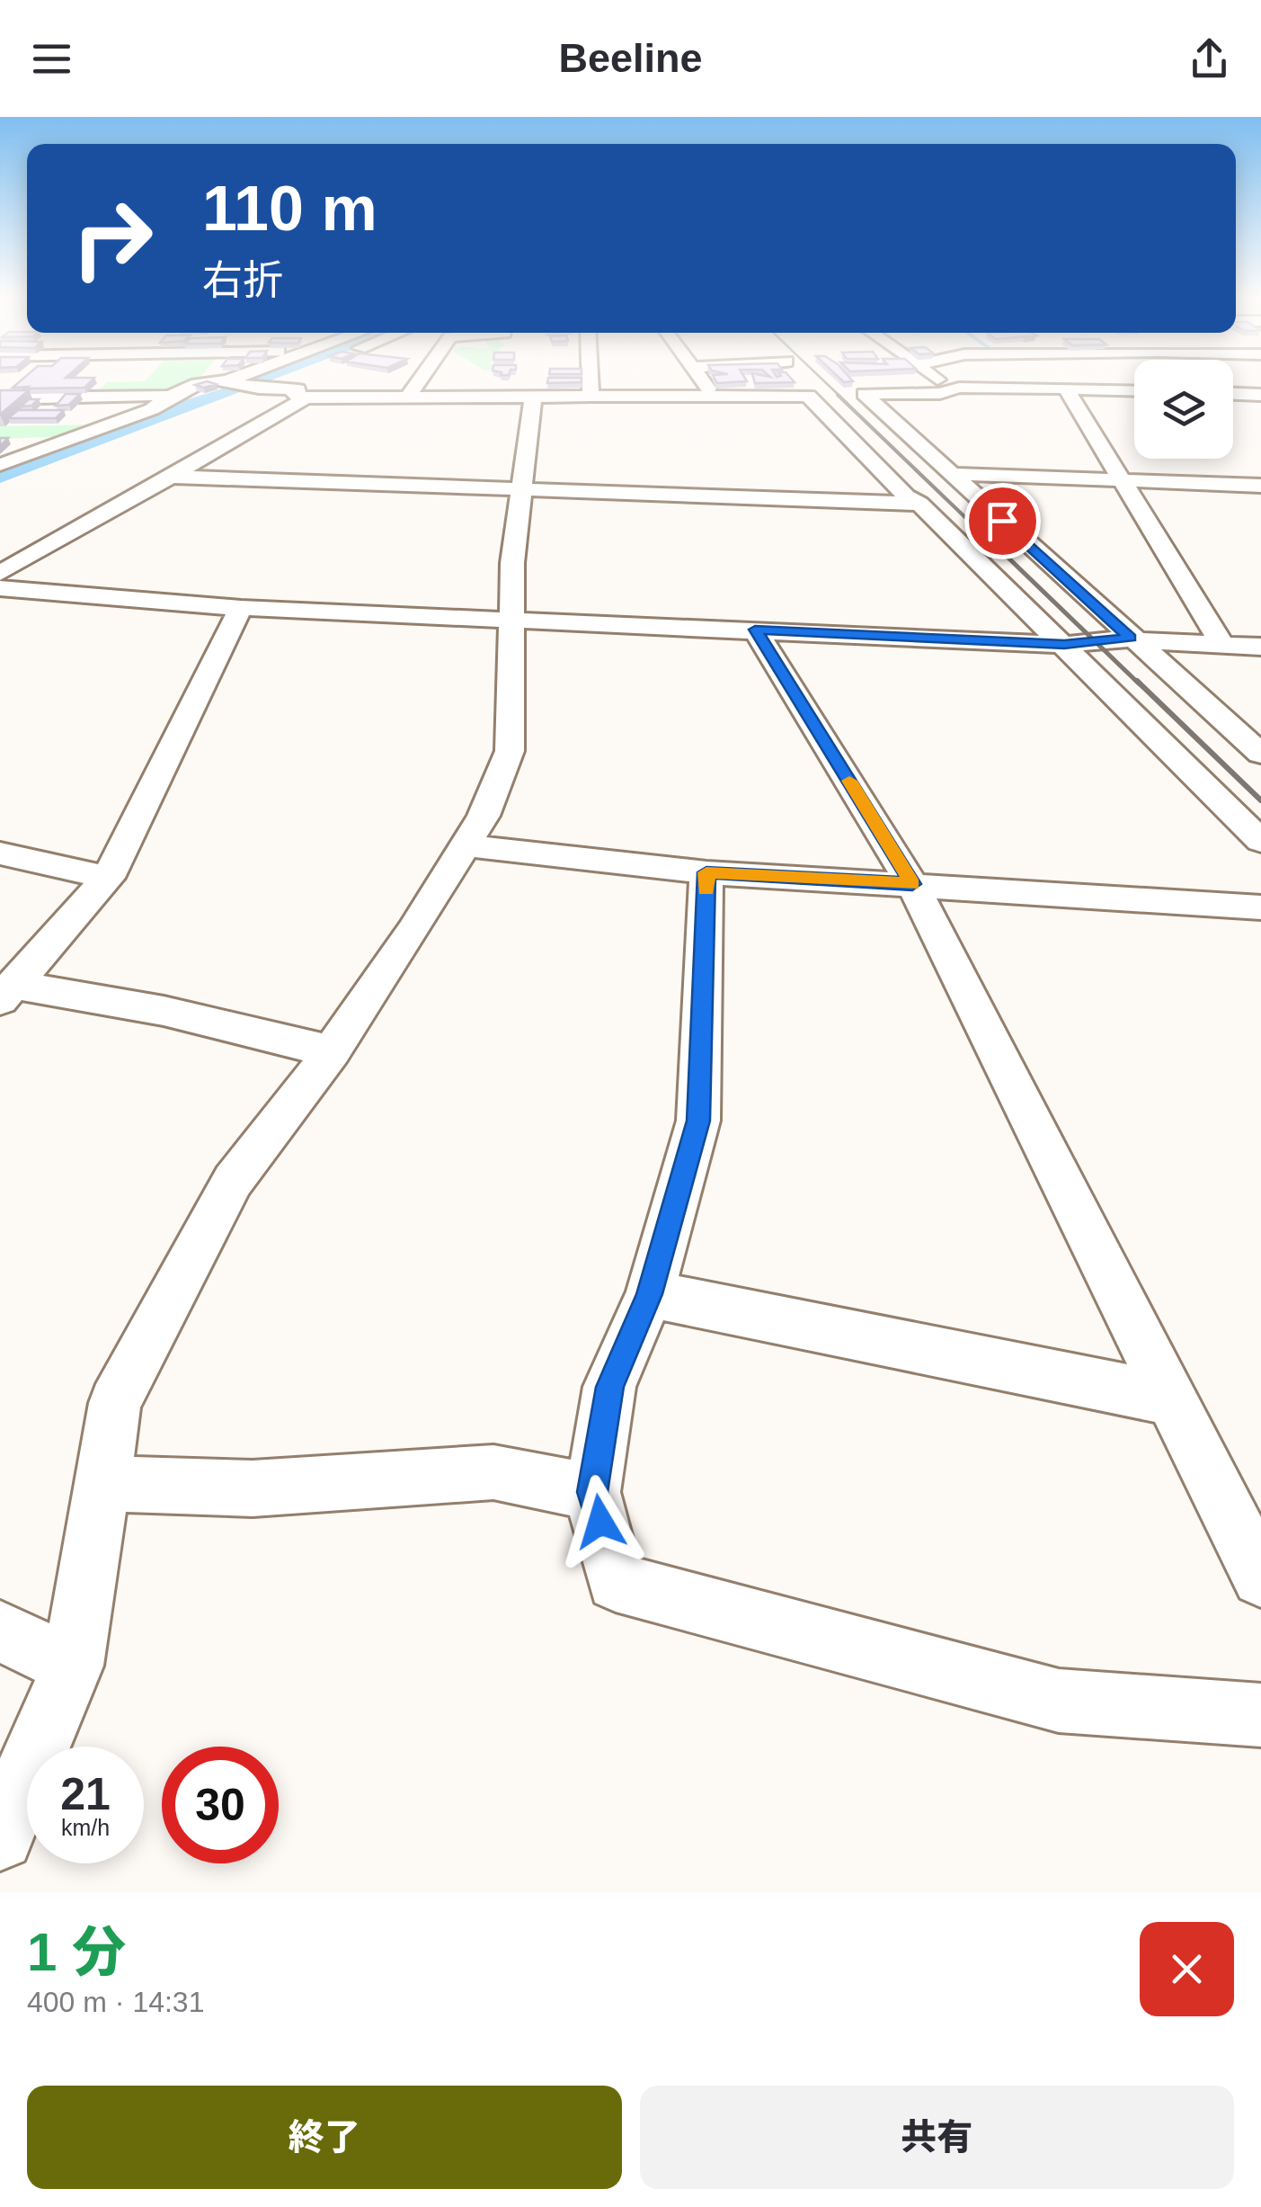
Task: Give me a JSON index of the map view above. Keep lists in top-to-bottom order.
{
  "page": {
    "header": "Beeline",
    "turn": ["110 m", "右折"],
    "speed": "21 km/h",
    "limit": "30",
    "heading": ["1 分", "400 m · 14:31"],
    "buttons": ["終了", "共有"]
  }
}
